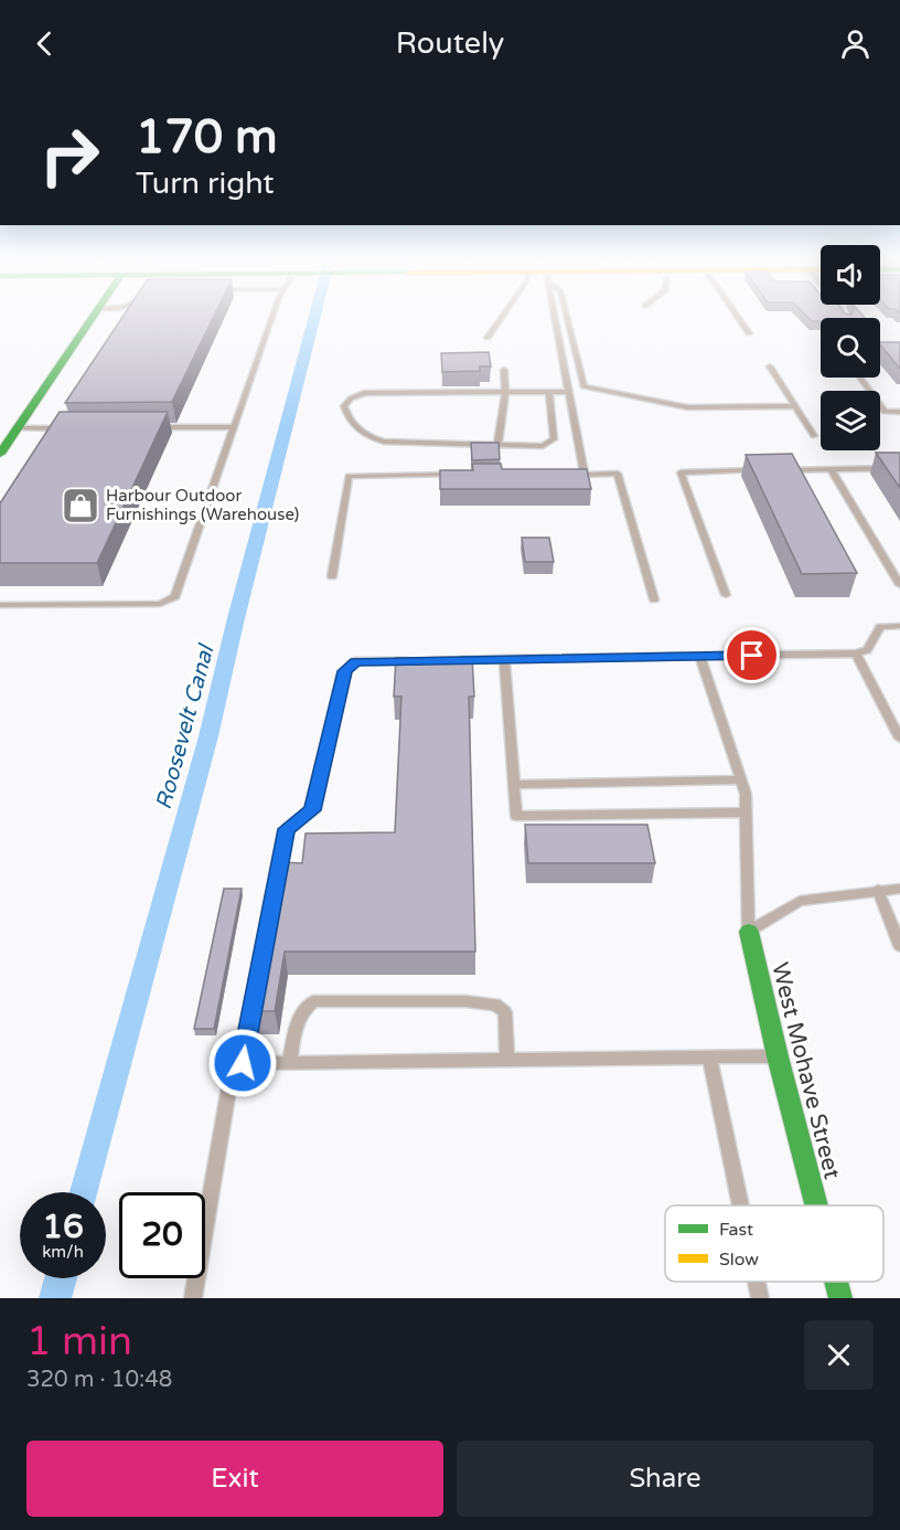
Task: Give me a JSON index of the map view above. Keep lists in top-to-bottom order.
{
  "streets": {
    "main road": ["West Mohave Street"]
  },
  "water": ["Roosevelt Canal"],
  "places": {
    "shop": ["Harbour Outdoor Furnishings (Warehouse)"]
  },
  "legend": ["Fast", "Slow"],
  "page": {
    "header": "Routely",
    "turn": ["170 m", "Turn right"],
    "speed": "16 km/h",
    "limit": "20",
    "heading": ["1 min", "320 m · 10:48"],
    "buttons": ["Exit", "Share"]
  }
}
